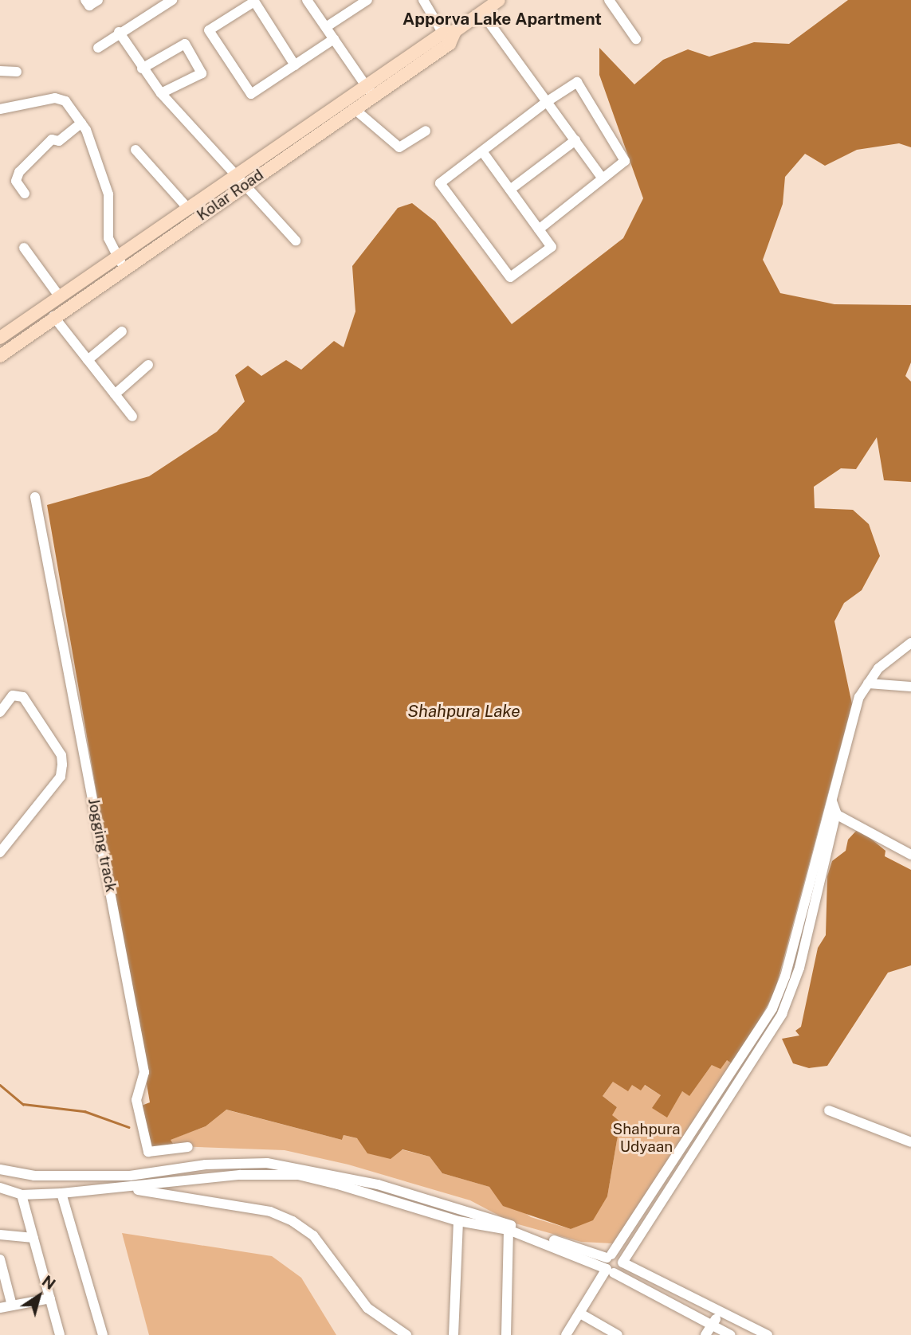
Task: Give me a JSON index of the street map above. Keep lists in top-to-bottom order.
{
  "streets": {
    "main road": ["Kolar Road"],
    "street": ["Jogging track"]
  },
  "districts": ["Apporva Lake Apartment"],
  "water": ["Shahpura Lake"],
  "parks": ["Shahpura Udyaan"],
  "north": "top right"
}
